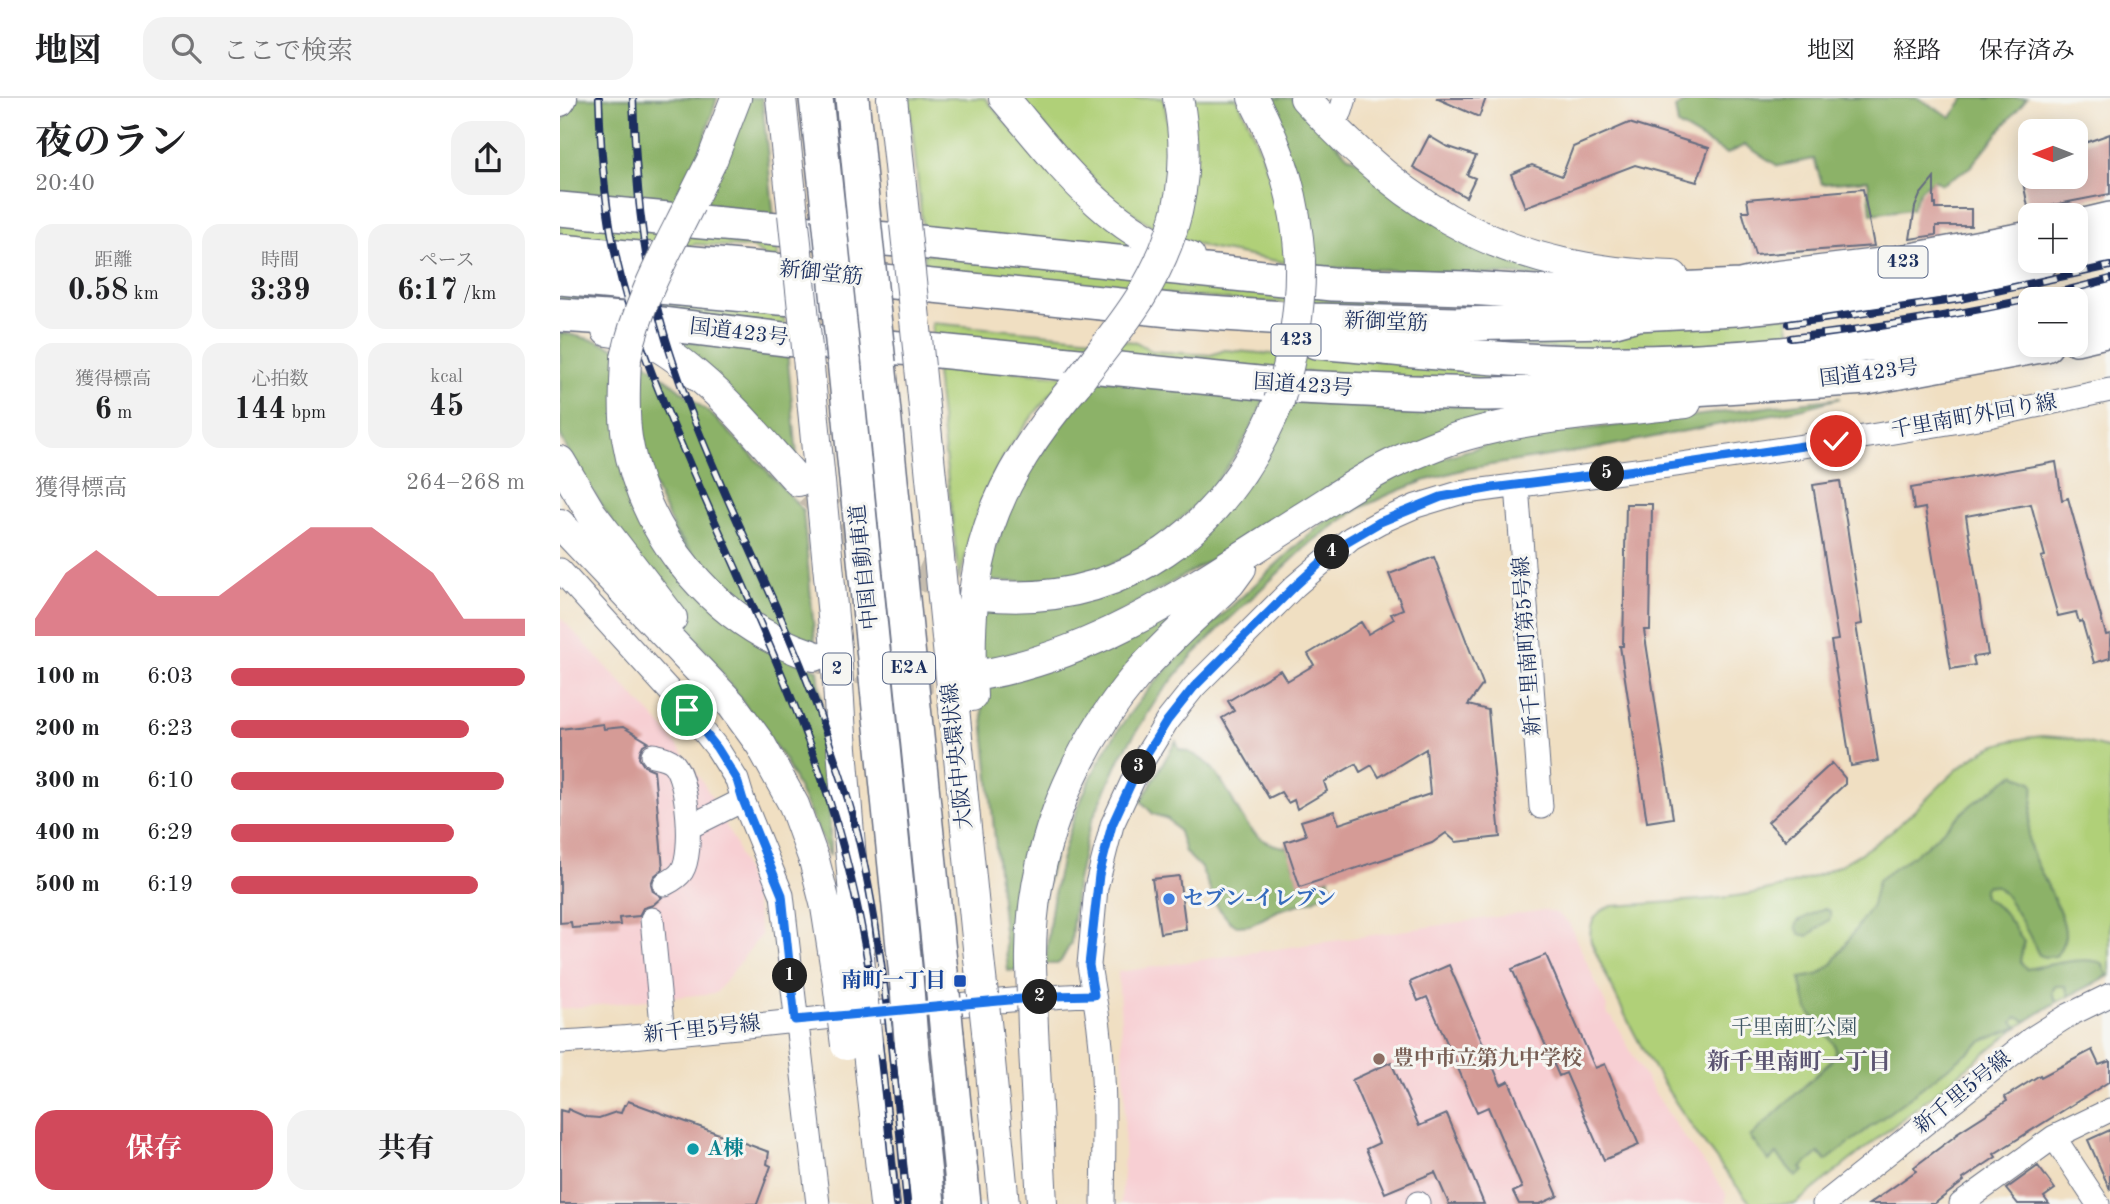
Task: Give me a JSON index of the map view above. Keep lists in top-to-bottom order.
{
  "streets": {
    "highway": [
      "423",
      "新御堂筋",
      "国道423号",
      "中国自動車道",
      "E2A"
    ],
    "main road": ["2", "大阪中央環状線"],
    "street": ["千里南町外回り線", "新千里南町第5号線", "新千里5号線"]
  },
  "crossings": [
    ["千里南町外回り線", "新千里南町第5号線"],
    ["千里南町外回り線", "新千里5号線"]
  ],
  "districts": ["新千里南町一丁目"],
  "parks": ["千里南町公園"],
  "places": {
    "other": ["セブン-イレブン", "豊中市立第九中学校", "A棟"],
    "transit": ["南町一丁目"]
  },
  "north": "left",
  "page": {
    "header": "地図",
    "search": "ここで検索",
    "nav": ["地図", "経路", "保存済み"],
    "heading": ["夜のラン", "20:40"],
    "map_buttons": ["+", "−"],
    "stats": [
      ["距離", "0.58 km"],
      ["時間", "3:39"],
      ["ペース", "6:17 /km"],
      ["獲得標高", "6 m"],
      ["心拍数", "144 bpm"],
      ["kcal", "45"]
    ],
    "chart": ["獲得標高", "264–268 m"],
    "pins": [
      "5",
      "4",
      "3",
      "1",
      "2"
    ],
    "list": [
      {
        "name": "100 m",
        "note": "6:03"
      },
      {
        "name": "200 m",
        "note": "6:23"
      },
      {
        "name": "300 m",
        "note": "6:10"
      },
      {
        "name": "400 m",
        "note": "6:29"
      },
      {
        "name": "500 m",
        "note": "6:19"
      }
    ],
    "buttons": ["保存", "共有"]
  }
}
